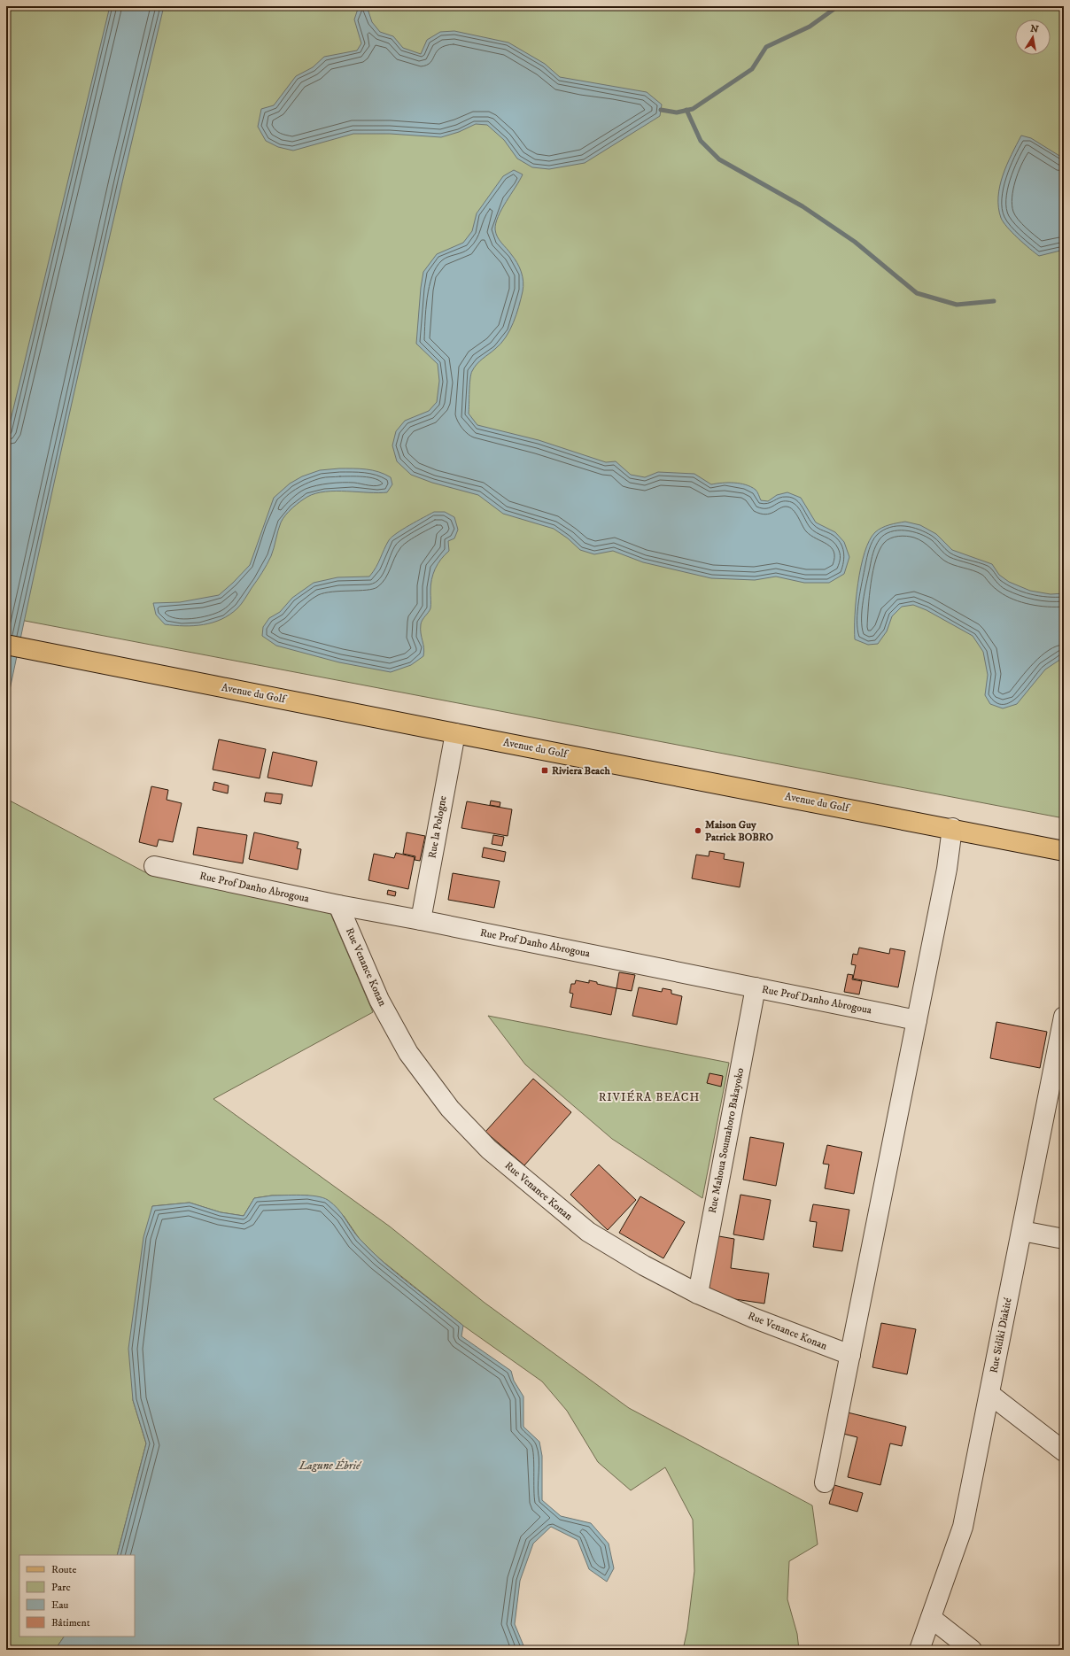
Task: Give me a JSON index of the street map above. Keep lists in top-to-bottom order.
{
  "streets": {
    "main road": ["Avenue du Golf"],
    "street": [
      "Rue la Pologne",
      "Rue Prof Danho Abrogoua",
      "Rue Venance Konan",
      "Rue Mahoua Soumahoro Bakayoko",
      "Rue Sidiki Diakité"
    ]
  },
  "crossings": [
    ["Avenue du Golf", "Rue la Pologne"],
    ["Rue la Pologne", "Rue Prof Danho Abrogoua"],
    ["Rue Prof Danho Abrogoua", "Rue Venance Konan"],
    ["Rue Prof Danho Abrogoua", "Rue Mahoua Soumahoro Bakayoko"],
    ["Rue Venance Konan", "Rue Mahoua Soumahoro Bakayoko"]
  ],
  "districts": ["RIVIÉRA BEACH"],
  "water": ["Lagune Ébrié"],
  "places": {
    "transit": ["Riviera Beach"],
    "other": ["Maison Guy Patrick BOBRO"]
  },
  "legend": [
    "Route",
    "Parc",
    "Eau",
    "Bâtiment"
  ],
  "north": "top"
}
